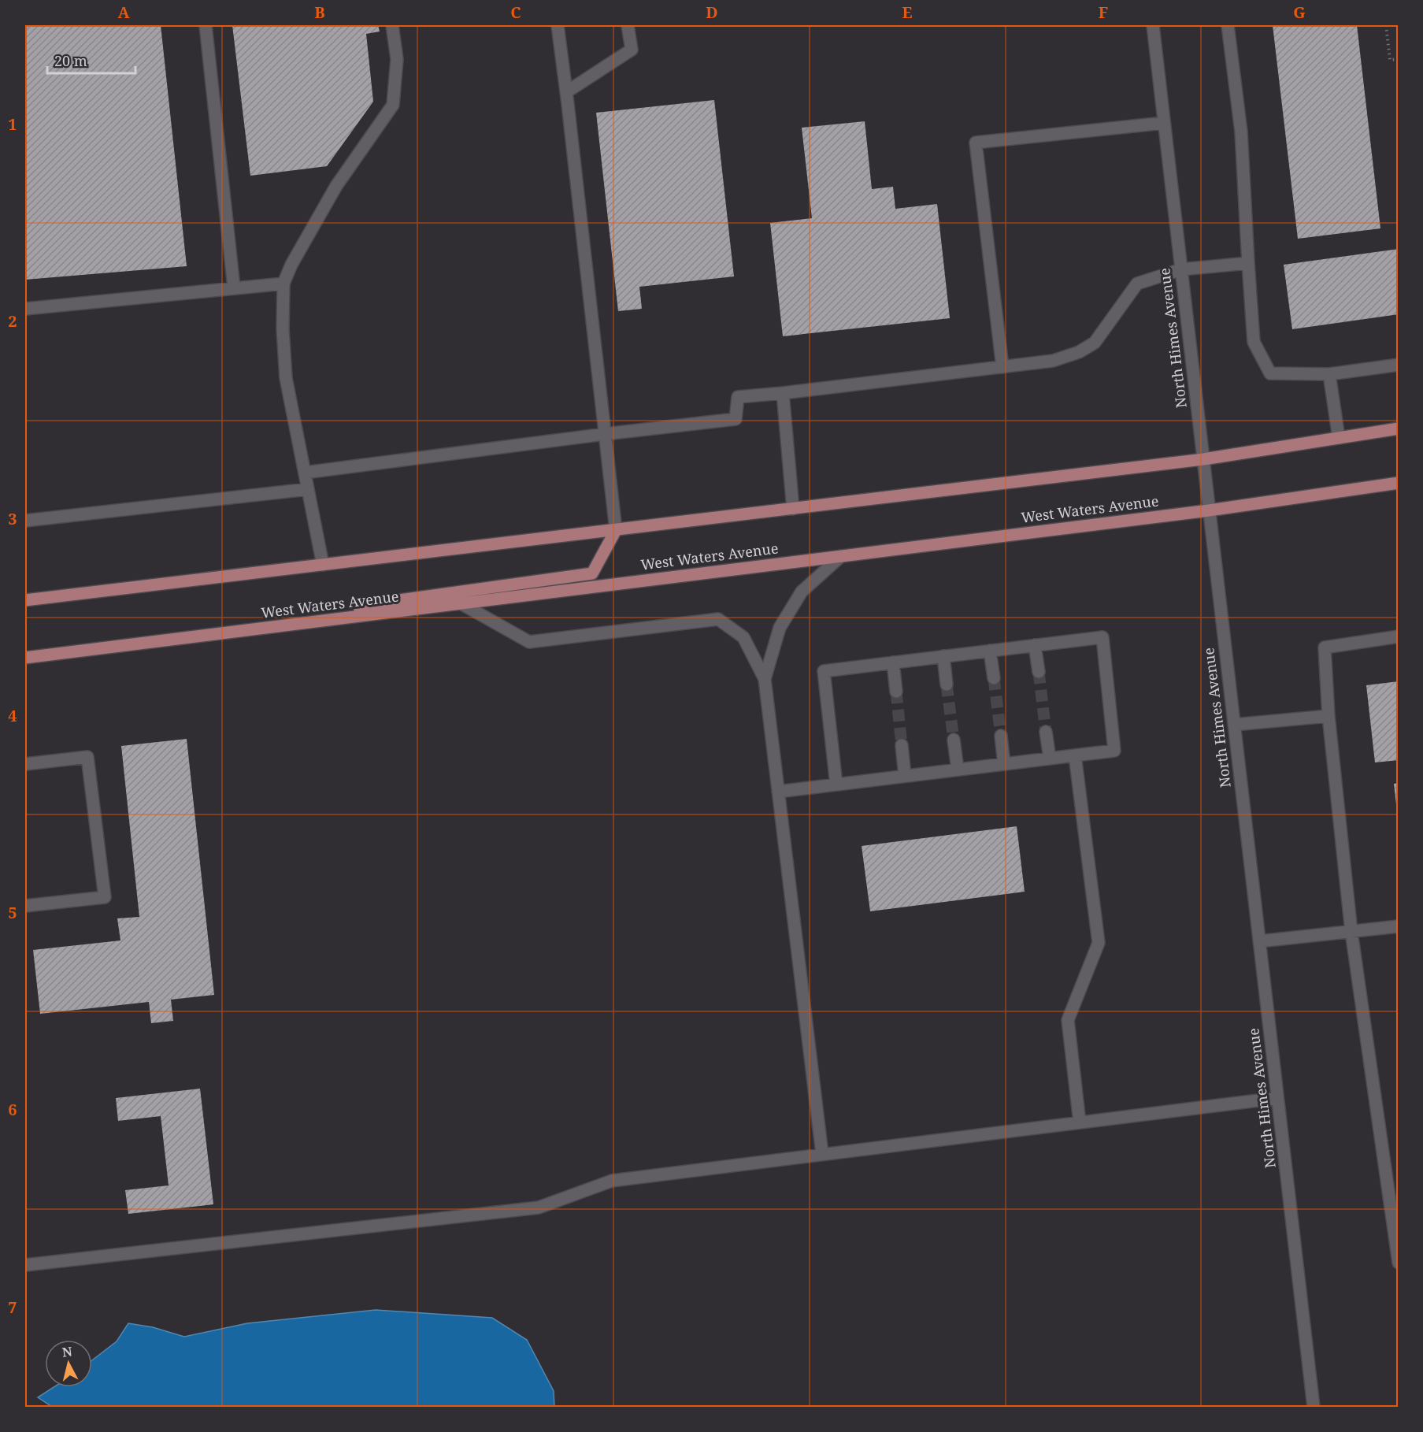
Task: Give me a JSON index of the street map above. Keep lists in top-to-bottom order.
{
  "streets": {
    "main road": ["West Waters Avenue"],
    "street": ["North Himes Avenue"]
  },
  "crossings": [
    ["North Himes Avenue", "West Waters Avenue"]
  ],
  "scale_bar": "20 m",
  "north": "top",
  "grid": {
    "columns": [
      "A",
      "B",
      "C",
      "D",
      "E",
      "F",
      "G"
    ],
    "rows": [
      "1",
      "2",
      "3",
      "4",
      "5",
      "6",
      "7"
    ]
  }
}
